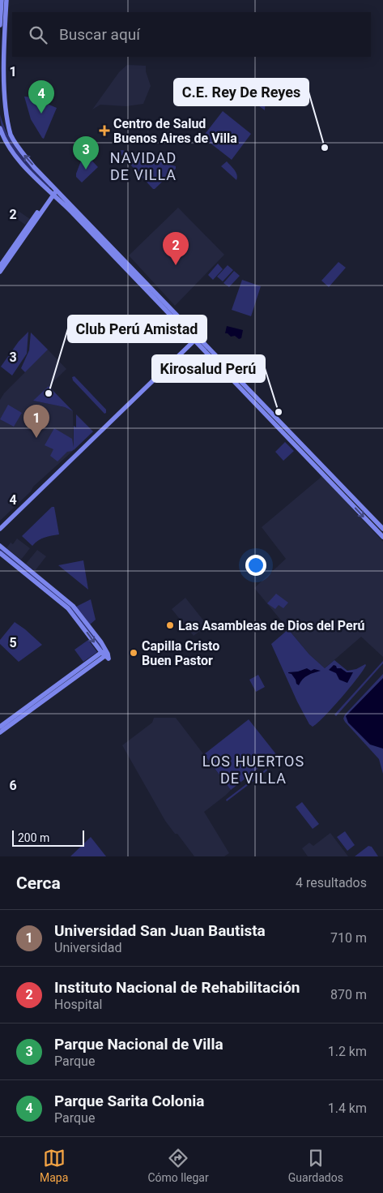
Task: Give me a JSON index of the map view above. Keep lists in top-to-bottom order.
{
  "districts": ["NAVIDAD DE VILLA", "LOS HUERTOS DE VILLA"],
  "places": {
    "health": ["Centro de Salud Buenos Aires de Villa"],
    "other": [
      "C.E. Rey De Reyes",
      "Club Perú Amistad",
      "Kirosalud Perú",
      "Las Asambleas de Dios del Perú",
      "Capilla Cristo Buen Pastor"
    ]
  },
  "scale_bar": "200 m",
  "page": {
    "search": "Buscar aquí",
    "pins": [
      "4",
      "3",
      "2",
      "1"
    ],
    "scale": "200 m",
    "heading": ["Cerca", "4 resultados"],
    "list": [
      {
        "mark": "1",
        "name": "Universidad San Juan Bautista",
        "note": "Universidad",
        "value": "710 m"
      },
      {
        "mark": "2",
        "name": "Instituto Nacional de Rehabilitación",
        "note": "Hospital",
        "value": "870 m"
      },
      {
        "mark": "3",
        "name": "Parque Nacional de Villa",
        "note": "Parque",
        "value": "1.2 km"
      },
      {
        "mark": "4",
        "name": "Parque Sarita Colonia",
        "note": "Parque",
        "value": "1.4 km"
      }
    ],
    "nav": ["Mapa", "Cómo llegar", "Guardados"]
  },
  "grid": {
    "rows": [
      "1",
      "2",
      "3",
      "4",
      "5",
      "6"
    ]
  }
}
